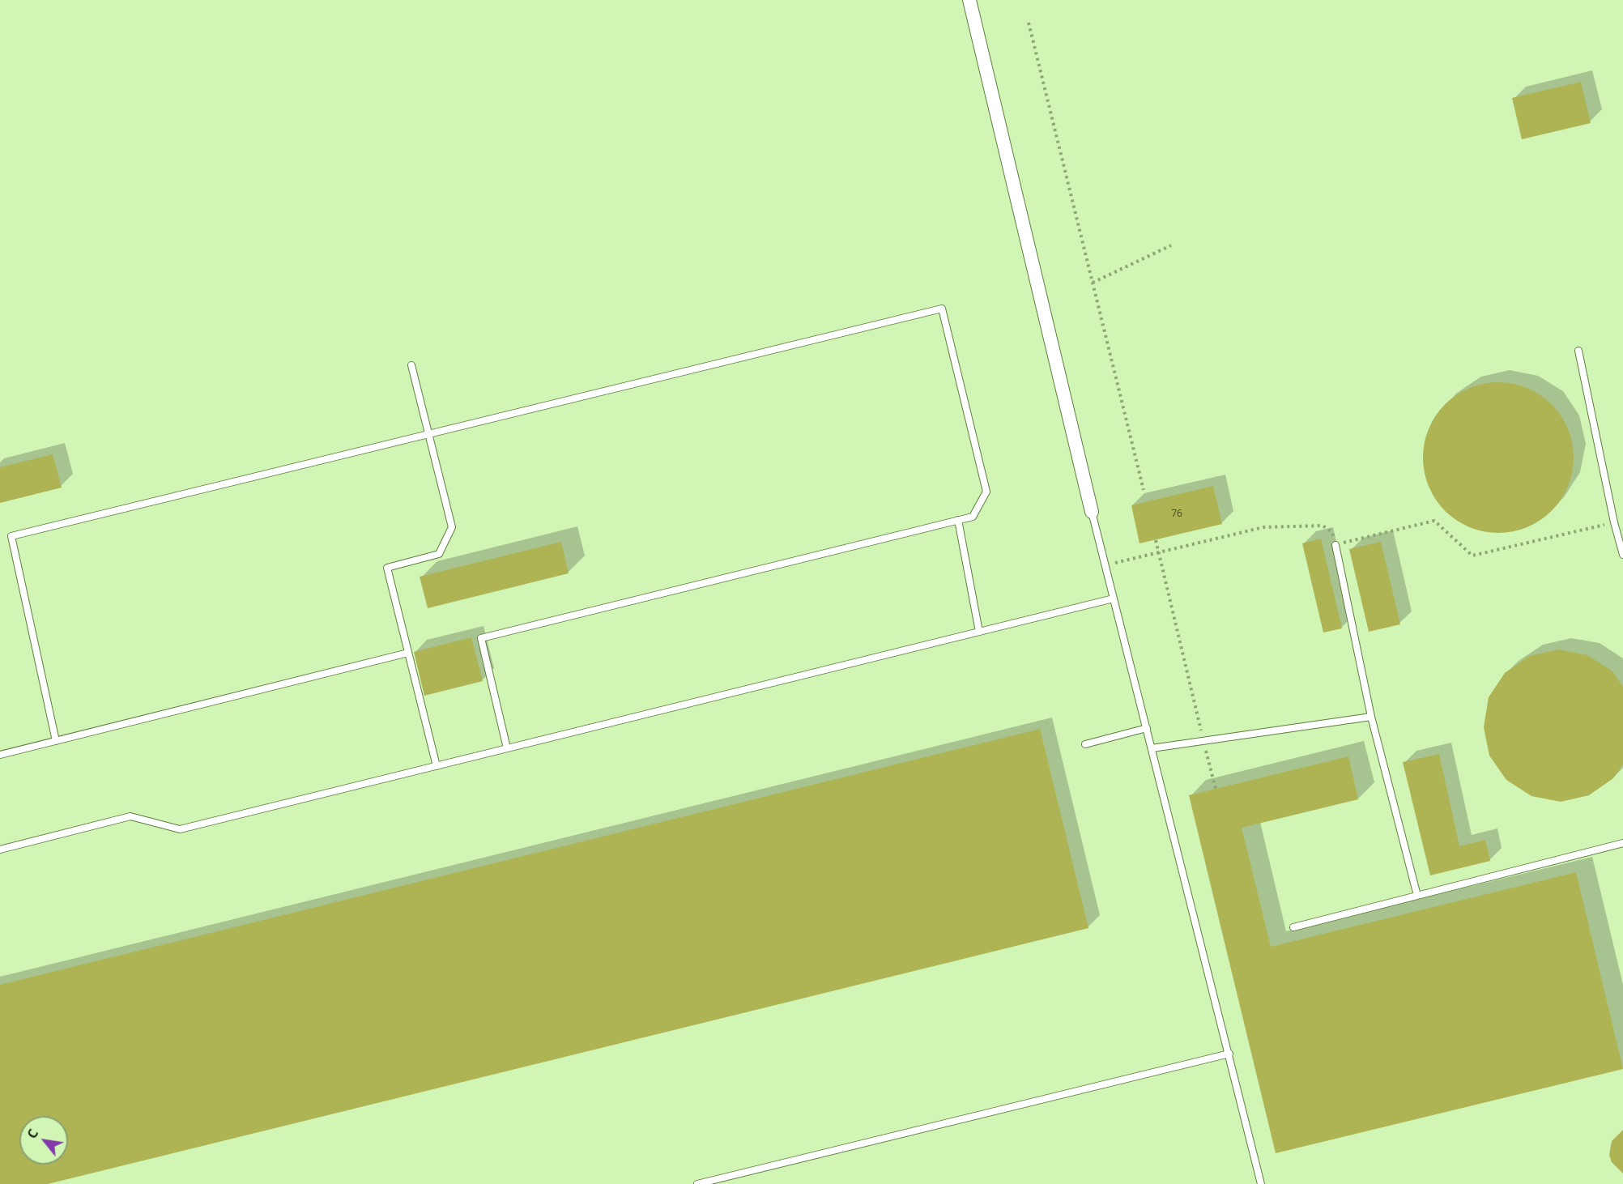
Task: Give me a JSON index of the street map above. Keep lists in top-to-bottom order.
{
  "house_numbers": ["76"],
  "north": "top left"
}
